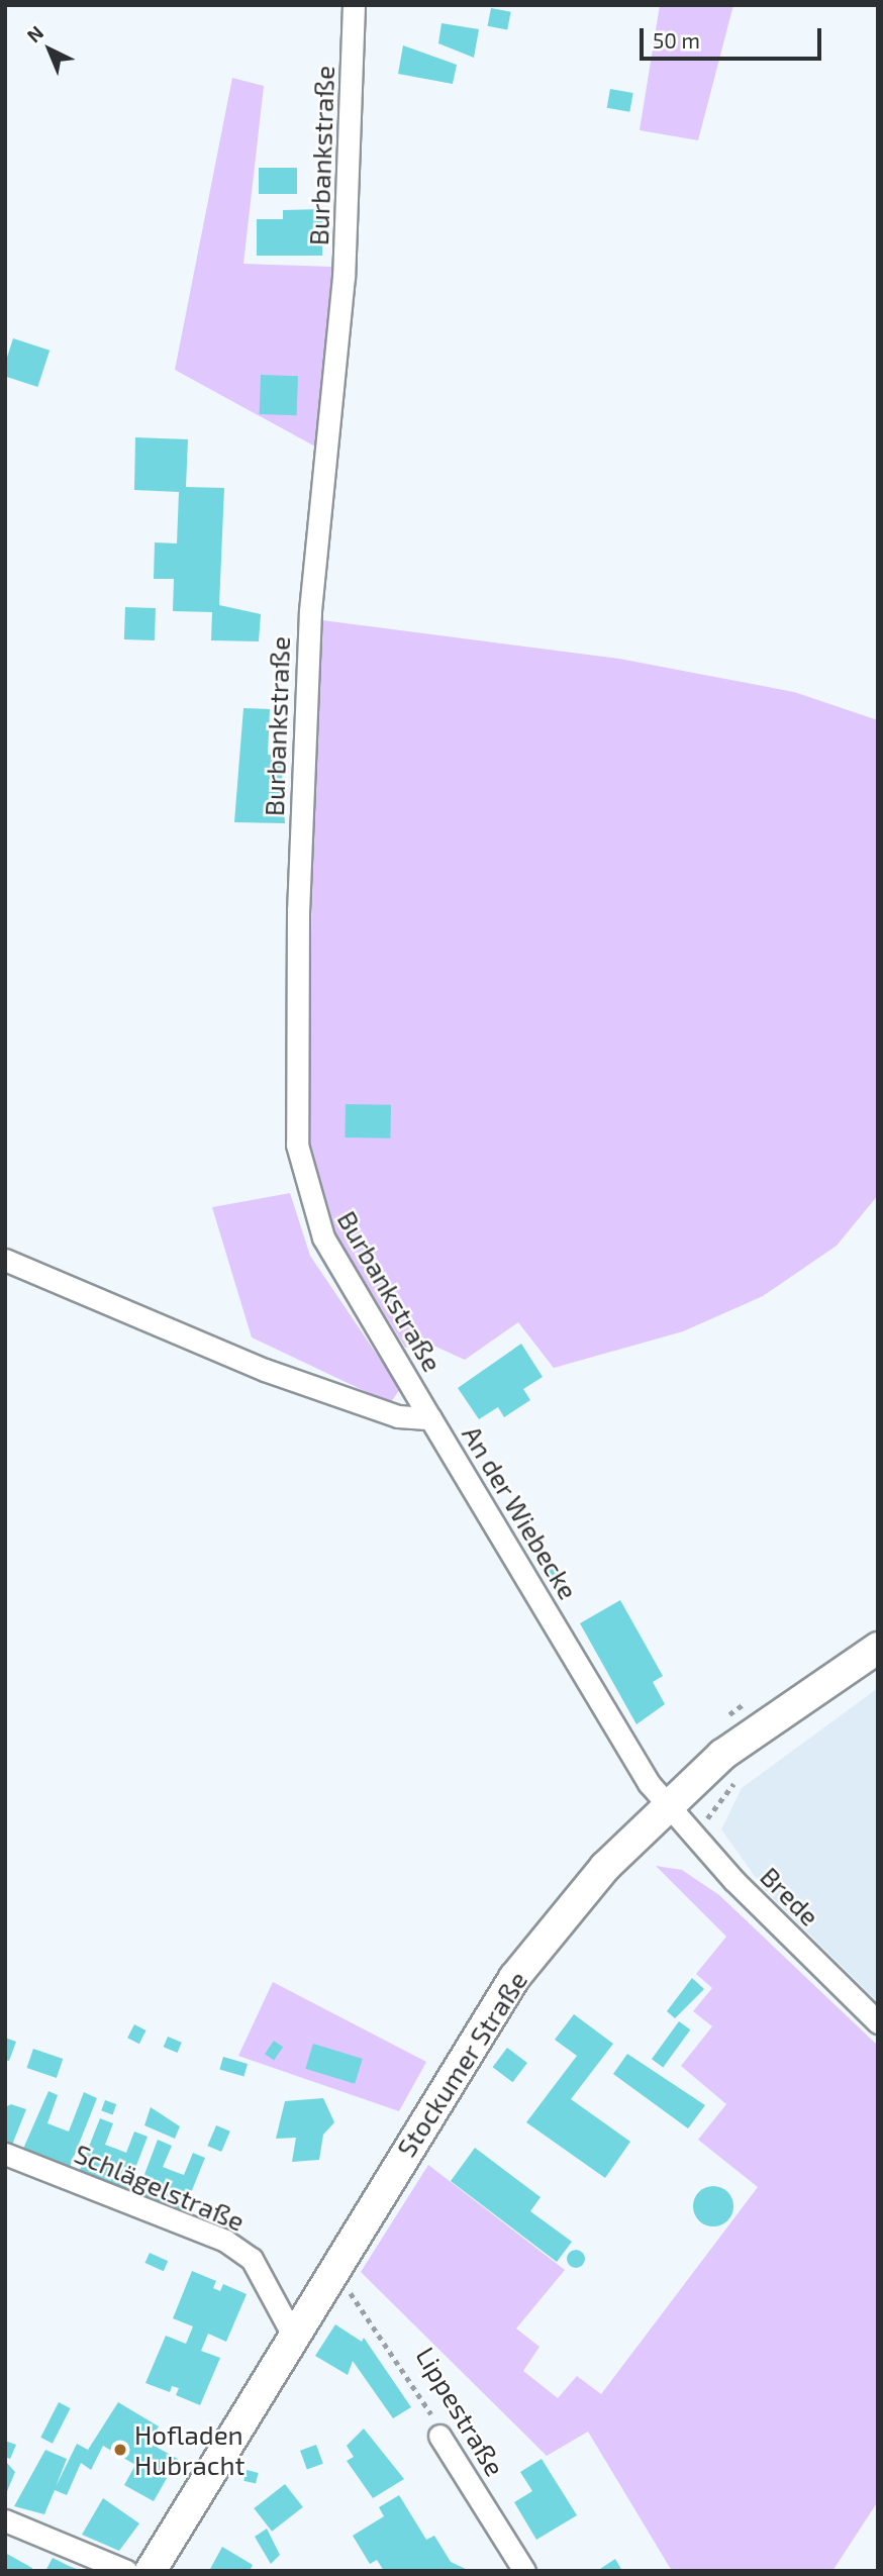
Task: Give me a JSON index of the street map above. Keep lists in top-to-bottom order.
{
  "streets": {
    "main road": ["Stockumer Straße"],
    "street": [
      "Burbankstraße",
      "An der Wiebecke",
      "Brede",
      "Schlägelstraße",
      "Lippestraße"
    ]
  },
  "crossings": [
    ["Burbankstraße", "An der Wiebecke"],
    ["An der Wiebecke", "Brede"],
    ["An der Wiebecke", "Stockumer Straße"],
    ["Brede", "Stockumer Straße"],
    ["Stockumer Straße", "Schlägelstraße"]
  ],
  "places": ["Hofladen Hubracht"],
  "scale_bar": "50 m",
  "north": "top left"
}
